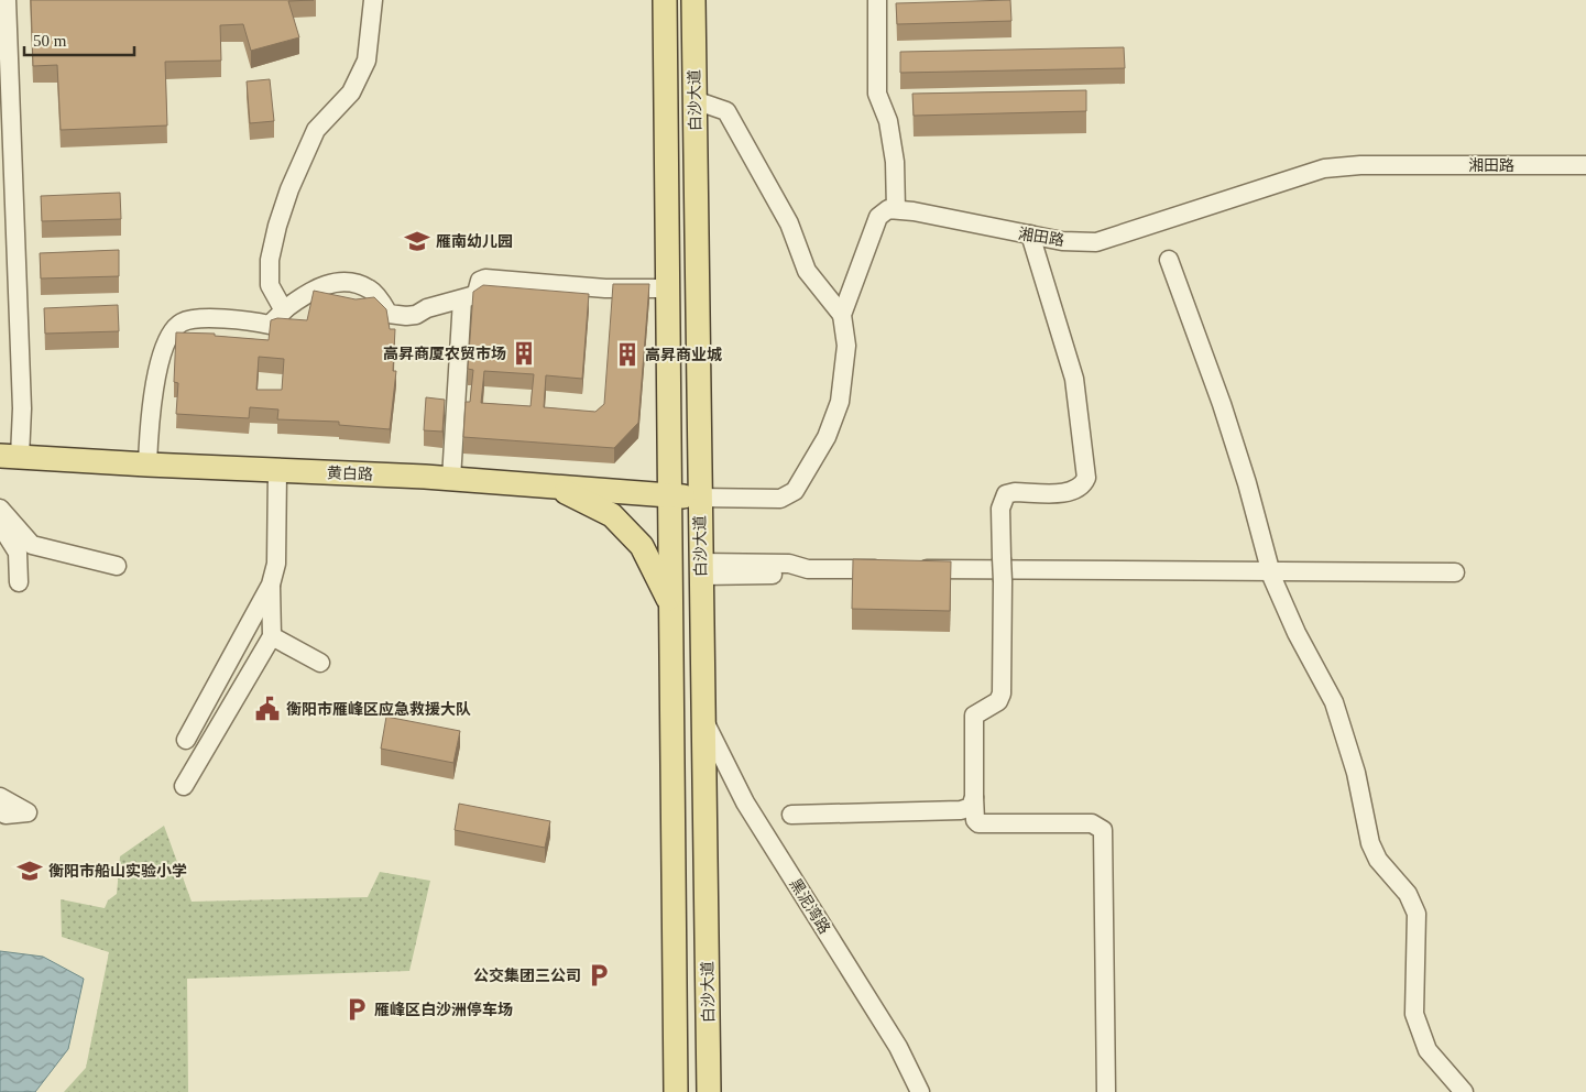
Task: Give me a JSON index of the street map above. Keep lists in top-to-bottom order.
{
  "streets": {
    "main road": ["白沙大道", "黄白路"],
    "street": ["湘田路", "黑泥湾路"]
  },
  "crossings": [
    ["白沙大道", "黄白路"],
    ["白沙大道", "黑泥湾路"]
  ],
  "places": {
    "school or university": ["雁南幼儿园", "衡阳市船山实验小学"],
    "building": ["高昇商厦农贸市场", "高昇商业城"],
    "public building": ["衡阳市雁峰区应急救援大队"],
    "parking": ["公交集团三公司", "雁峰区白沙洲停车场"]
  },
  "scale_bar": "50 m"
}
